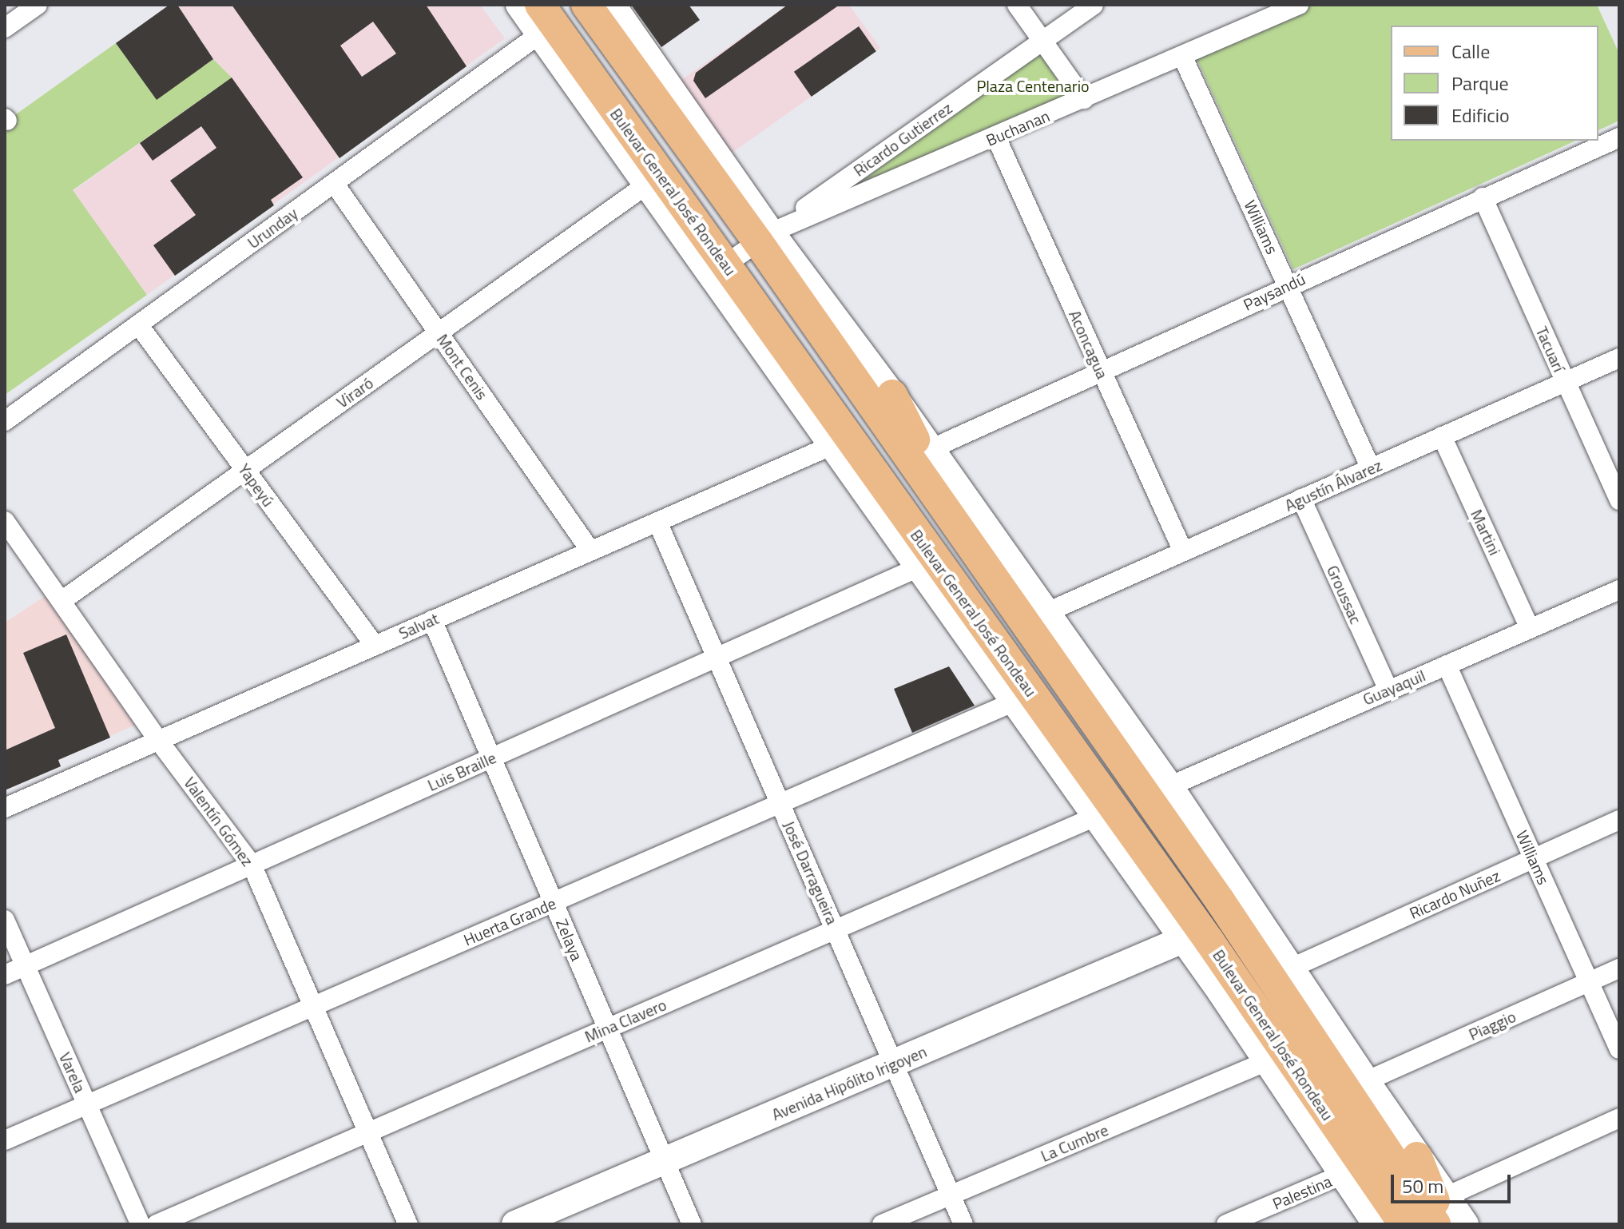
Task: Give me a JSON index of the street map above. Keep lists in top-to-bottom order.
{
  "streets": {
    "main road": ["Bulevar General José Rondeau", "Avenida Hipólito Irigoyen"],
    "street": [
      "Buchanan",
      "Ricardo Gutierrez",
      "Williams",
      "Urunday",
      "Paysandú",
      "Aconcagua",
      "Tacuarí",
      "Mont Cenis",
      "Viraró",
      "Yapeyú",
      "Agustín Álvarez",
      "Martini",
      "Groussac",
      "Salvat",
      "Guayaquil",
      "Luis Braille",
      "Valentín Gómez",
      "José Darragueira",
      "Ricardo Nuñez",
      "Huerta Grande",
      "Zelaya",
      "Mina Clavero",
      "Piaggio",
      "Varela",
      "La Cumbre",
      "Palestina"
    ]
  },
  "crossings": [
    ["Buchanan", "Ricardo Gutierrez"],
    ["Buchanan", "Williams"],
    ["Buchanan", "Aconcagua"],
    ["Ricardo Gutierrez", "Bulevar General José Rondeau"],
    ["Bulevar General José Rondeau", "Urunday"],
    ["Bulevar General José Rondeau", "Paysandú"],
    ["Bulevar General José Rondeau", "Viraró"],
    ["Bulevar General José Rondeau", "Agustín Álvarez"],
    ["Bulevar General José Rondeau", "Salvat"],
    ["Bulevar General José Rondeau", "Guayaquil"],
    ["Bulevar General José Rondeau", "Luis Braille"],
    ["Bulevar General José Rondeau", "Ricardo Nuñez"],
    ["Bulevar General José Rondeau", "Huerta Grande"],
    ["Bulevar General José Rondeau", "Mina Clavero"],
    ["Bulevar General José Rondeau", "Piaggio"],
    ["Bulevar General José Rondeau", "Avenida Hipólito Irigoyen"],
    ["Bulevar General José Rondeau", "La Cumbre"],
    ["Bulevar General José Rondeau", "Palestina"],
    ["Williams", "Paysandú"],
    ["Williams", "Agustín Álvarez"],
    ["Williams", "Guayaquil"],
    ["Williams", "Ricardo Nuñez"],
    ["Williams", "Piaggio"],
    ["Urunday", "Mont Cenis"],
    ["Urunday", "Yapeyú"],
    ["Paysandú", "Aconcagua"],
    ["Paysandú", "Tacuarí"],
    ["Aconcagua", "Agustín Álvarez"],
    ["Tacuarí", "Agustín Álvarez"],
    ["Mont Cenis", "Viraró"],
    ["Mont Cenis", "Salvat"],
    ["Viraró", "Yapeyú"],
    ["Viraró", "Valentín Gómez"],
    ["Yapeyú", "Salvat"],
    ["Agustín Álvarez", "Martini"],
    ["Agustín Álvarez", "Groussac"],
    ["Martini", "Guayaquil"],
    ["Groussac", "Guayaquil"],
    ["Salvat", "Valentín Gómez"],
    ["Salvat", "José Darragueira"],
    ["Salvat", "Zelaya"],
    ["Luis Braille", "Valentín Gómez"],
    ["Luis Braille", "José Darragueira"],
    ["Luis Braille", "Zelaya"],
    ["Luis Braille", "Varela"],
    ["Valentín Gómez", "Huerta Grande"],
    ["Valentín Gómez", "Mina Clavero"],
    ["José Darragueira", "Huerta Grande"],
    ["José Darragueira", "Mina Clavero"],
    ["José Darragueira", "Avenida Hipólito Irigoyen"],
    ["José Darragueira", "La Cumbre"],
    ["Huerta Grande", "Zelaya"],
    ["Huerta Grande", "Varela"],
    ["Zelaya", "Mina Clavero"],
    ["Zelaya", "Avenida Hipólito Irigoyen"]
  ],
  "parks": ["Plaza Centenario"],
  "legend": ["Calle", "Parque", "Edificio"],
  "scale_bar": "50 m"
}
